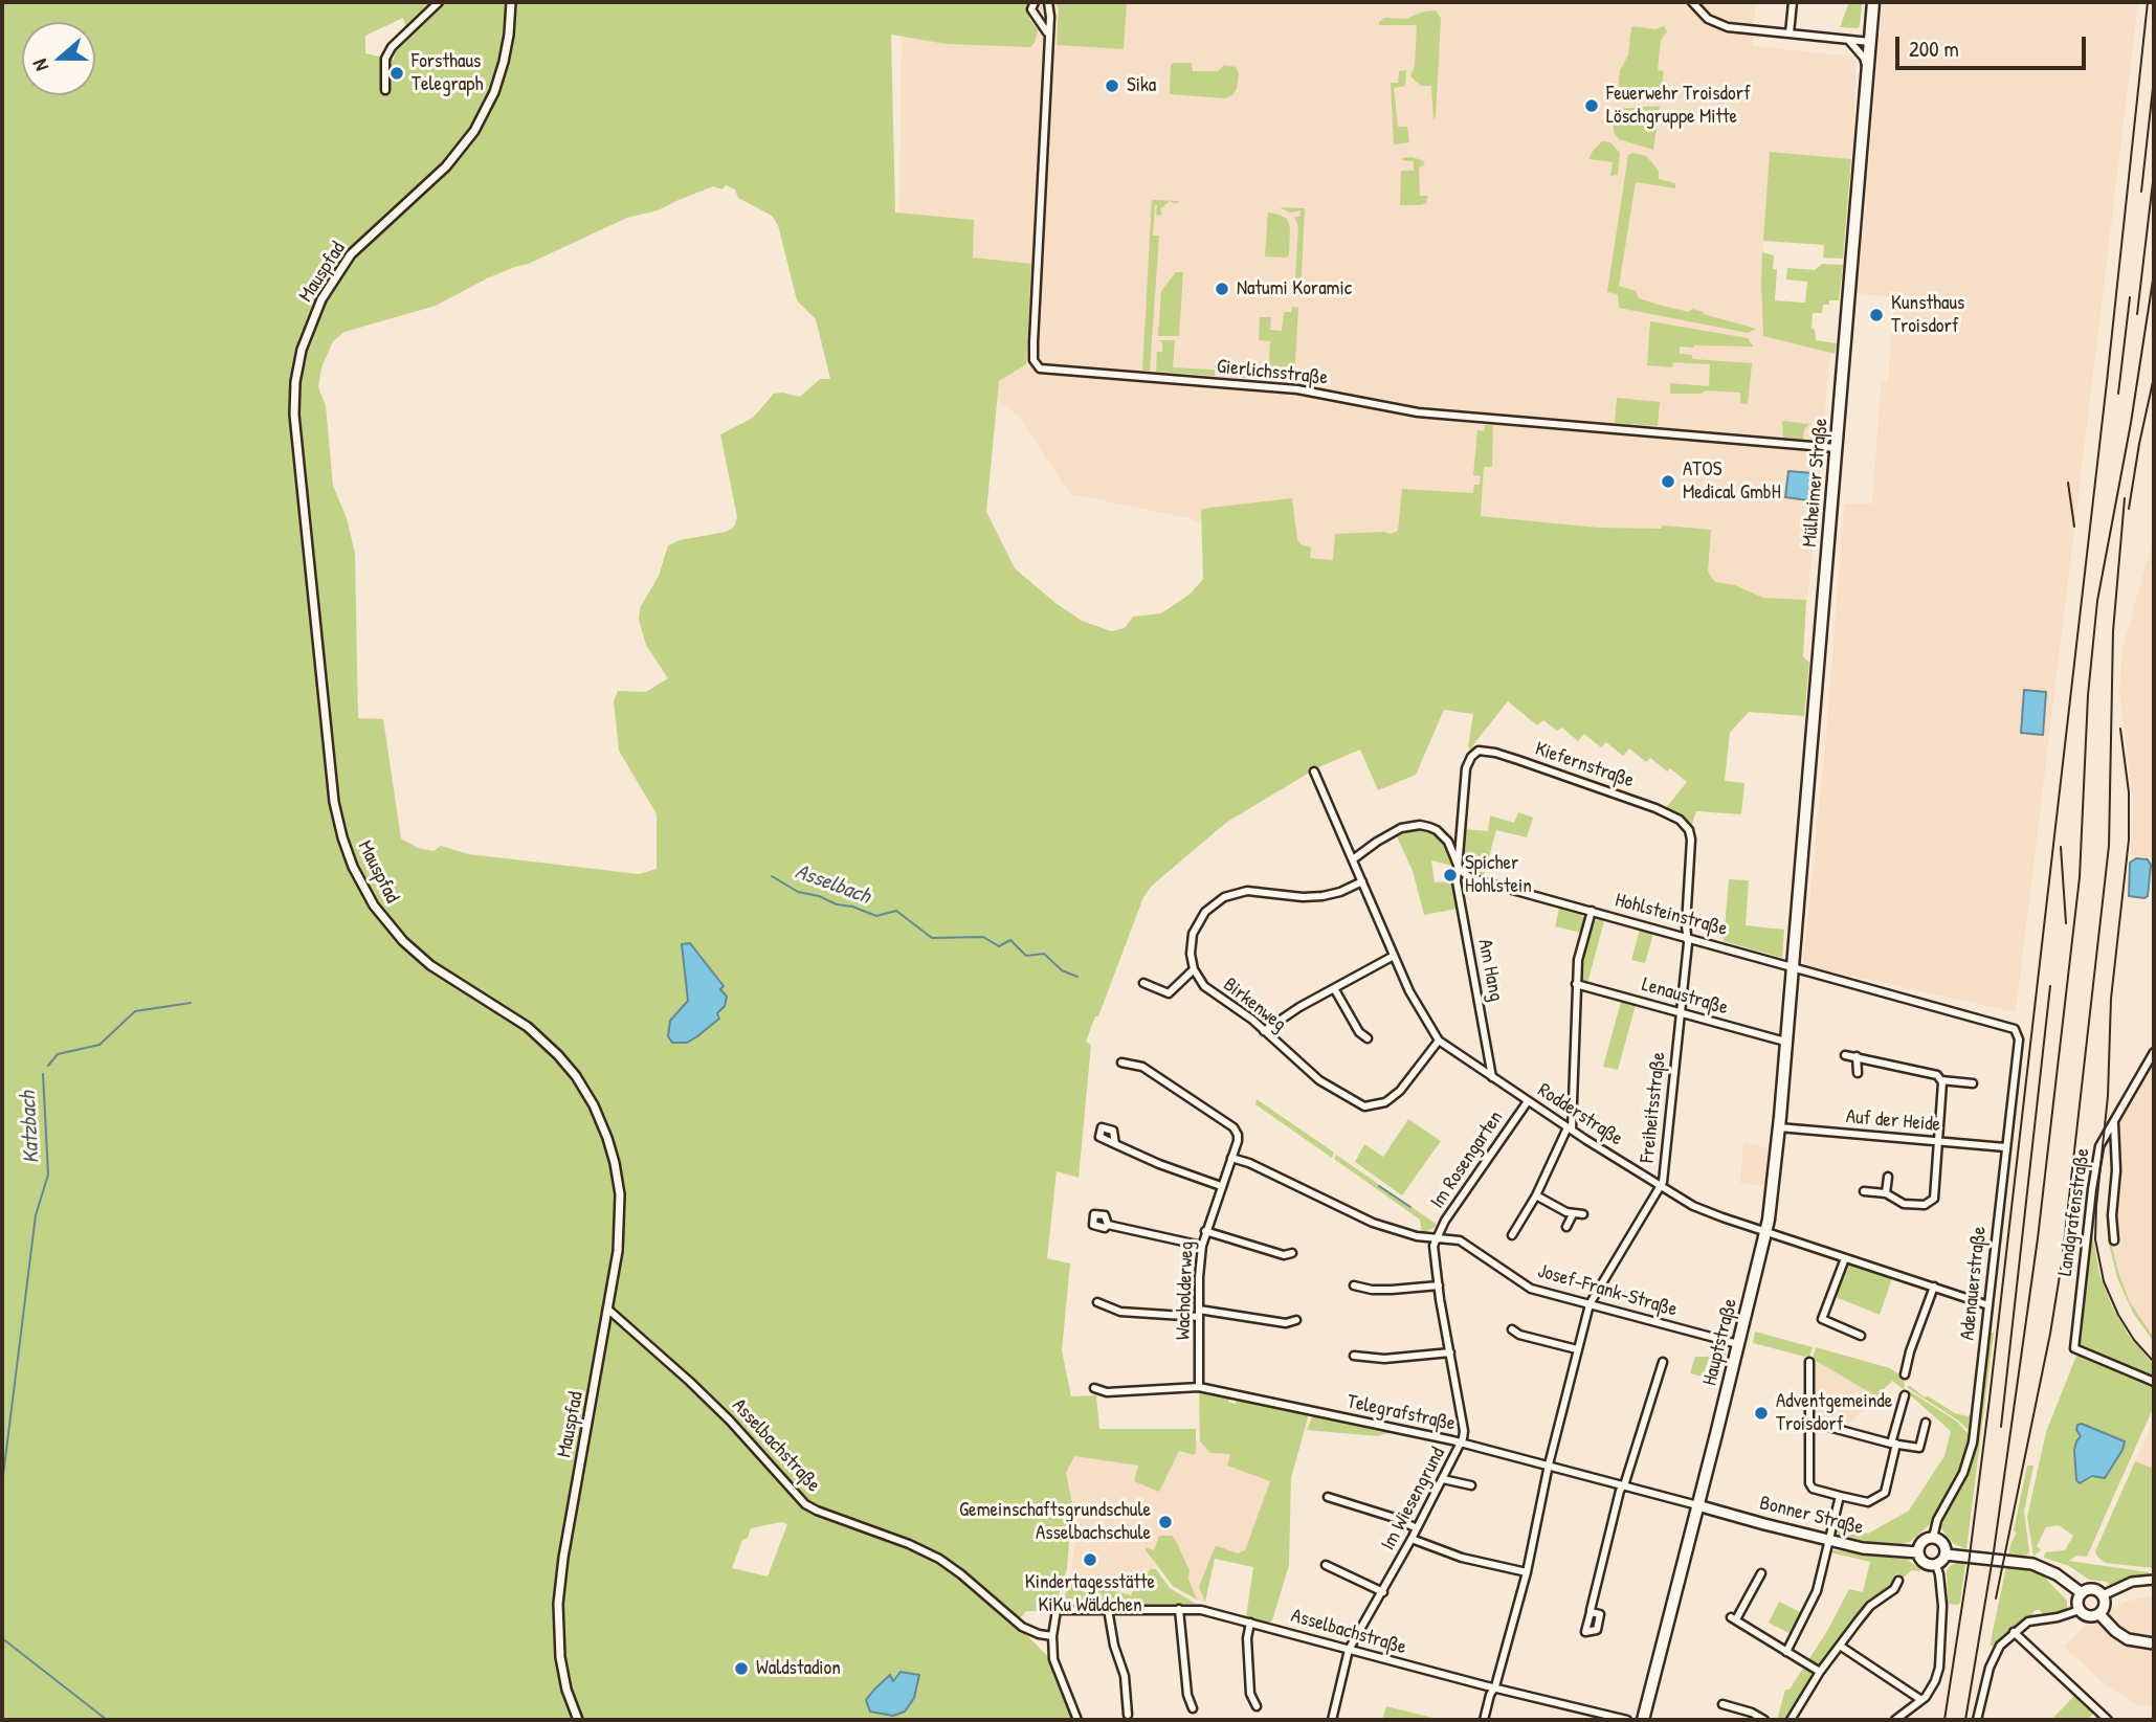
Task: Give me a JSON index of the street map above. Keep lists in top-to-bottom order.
{
  "streets": {
    "main road": ["Mülheimer Straße", "Hauptstraße", "Bonner Straße"],
    "street": [
      "Mauspfad",
      "Gierlichsstraße",
      "Kiefernstraße",
      "Hohlsteinstraße",
      "Am Hang",
      "Lenaustraße",
      "Birkenweg",
      "Freiheitsstraße",
      "Rodderstraße",
      "Auf der Heide",
      "Im Rosengarten",
      "Landgrafenstraße",
      "Adenauerstraße",
      "Wacholderweg",
      "Josef-Frank-Straße",
      "Telegrafstraße",
      "Asselbachstraße",
      "Im Wiesengrund"
    ]
  },
  "crossings": [
    ["Mauspfad", "Asselbachstraße"],
    ["Gierlichsstraße", "Mülheimer Straße"],
    ["Mülheimer Straße", "Hohlsteinstraße"],
    ["Mülheimer Straße", "Hauptstraße"],
    ["Kiefernstraße", "Hohlsteinstraße"],
    ["Kiefernstraße", "Am Hang"],
    ["Kiefernstraße", "Freiheitsstraße"],
    ["Hohlsteinstraße", "Am Hang"],
    ["Hohlsteinstraße", "Freiheitsstraße"],
    ["Hohlsteinstraße", "Adenauerstraße"],
    ["Hohlsteinstraße", "Hauptstraße"],
    ["Am Hang", "Rodderstraße"],
    ["Lenaustraße", "Freiheitsstraße"],
    ["Lenaustraße", "Hauptstraße"],
    ["Birkenweg", "Rodderstraße"],
    ["Freiheitsstraße", "Rodderstraße"],
    ["Freiheitsstraße", "Josef-Frank-Straße"],
    ["Freiheitsstraße", "Telegrafstraße"],
    ["Freiheitsstraße", "Asselbachstraße"],
    ["Rodderstraße", "Im Rosengarten"],
    ["Rodderstraße", "Adenauerstraße"],
    ["Rodderstraße", "Hauptstraße"],
    ["Auf der Heide", "Adenauerstraße"],
    ["Auf der Heide", "Hauptstraße"],
    ["Im Rosengarten", "Josef-Frank-Straße"],
    ["Im Rosengarten", "Im Wiesengrund"],
    ["Adenauerstraße", "Bonner Straße"],
    ["Wacholderweg", "Josef-Frank-Straße"],
    ["Wacholderweg", "Telegrafstraße"],
    ["Josef-Frank-Straße", "Hauptstraße"],
    ["Josef-Frank-Straße", "Im Wiesengrund"],
    ["Hauptstraße", "Telegrafstraße"],
    ["Hauptstraße", "Bonner Straße"],
    ["Telegrafstraße", "Im Wiesengrund"],
    ["Telegrafstraße", "Bonner Straße"],
    ["Asselbachstraße", "Im Wiesengrund"]
  ],
  "water": ["Asselbach", "Katzbach"],
  "places": [
    "Forsthaus Telegraph",
    "Sika",
    "Feuerwehr Troisdorf Löschgruppe Mitte",
    "Natumi Koramic",
    "Kunsthaus Troisdorf",
    "ATOS Medical GmbH",
    "Spicher Hohlstein",
    "Adventgemeinde Troisdorf",
    "Gemeinschaftsgrundschule Asselbachschule",
    "Kindertagesstätte KiKu Wäldchen",
    "Waldstadion"
  ],
  "scale_bar": "200 m",
  "north": "left"
}
